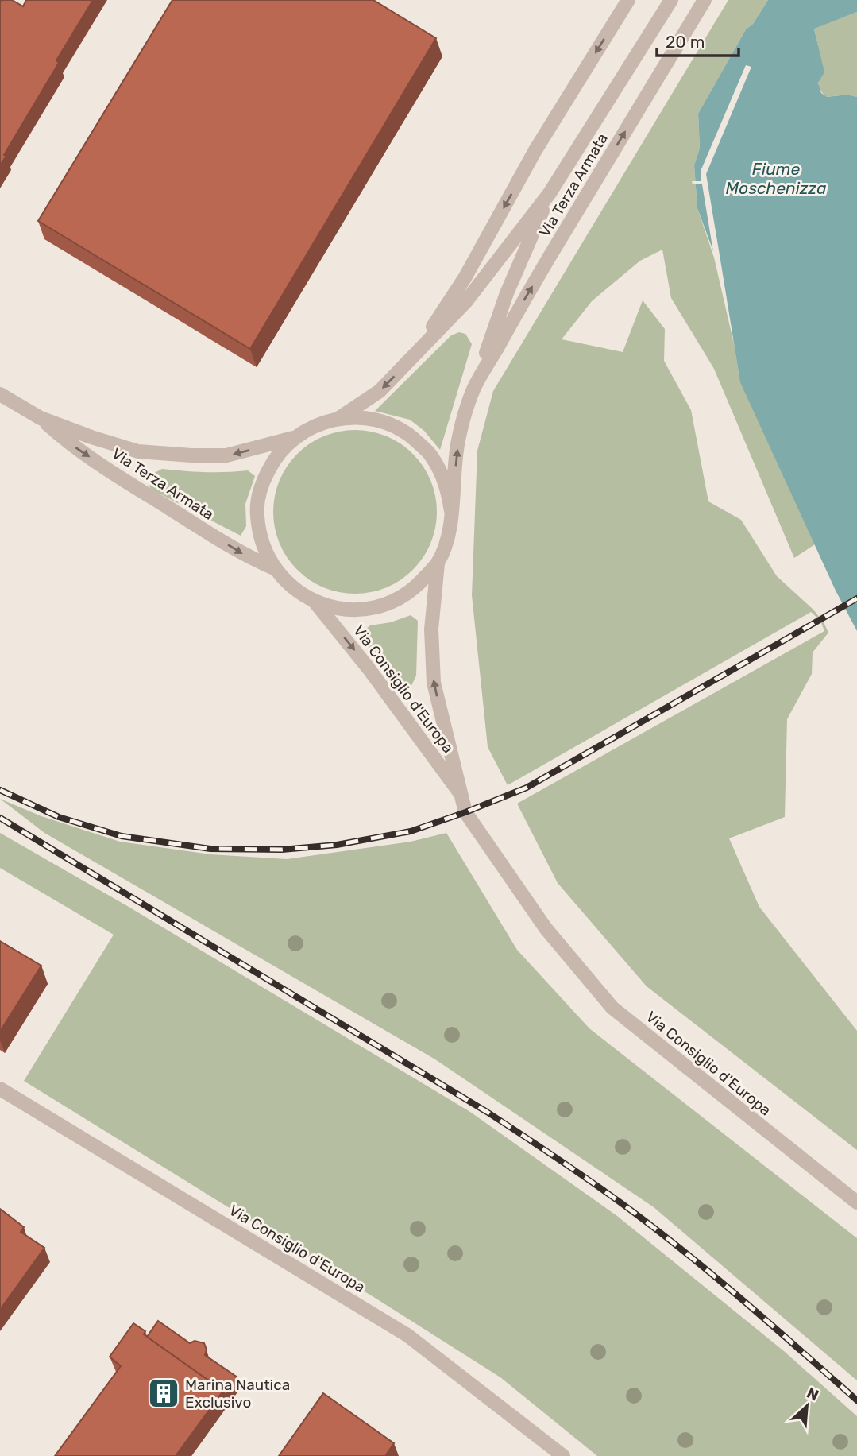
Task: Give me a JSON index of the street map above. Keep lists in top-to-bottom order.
{
  "streets": {
    "street": ["Via Terza Armata", "Via Consiglio d'Europa"]
  },
  "crossings": [
    ["Via Terza Armata", "Via Consiglio d'Europa"]
  ],
  "water": ["Fiume Moschenizza"],
  "places": {
    "building": ["Marina Nautica Exclusivo"]
  },
  "scale_bar": "20 m",
  "north": "top right"
}
